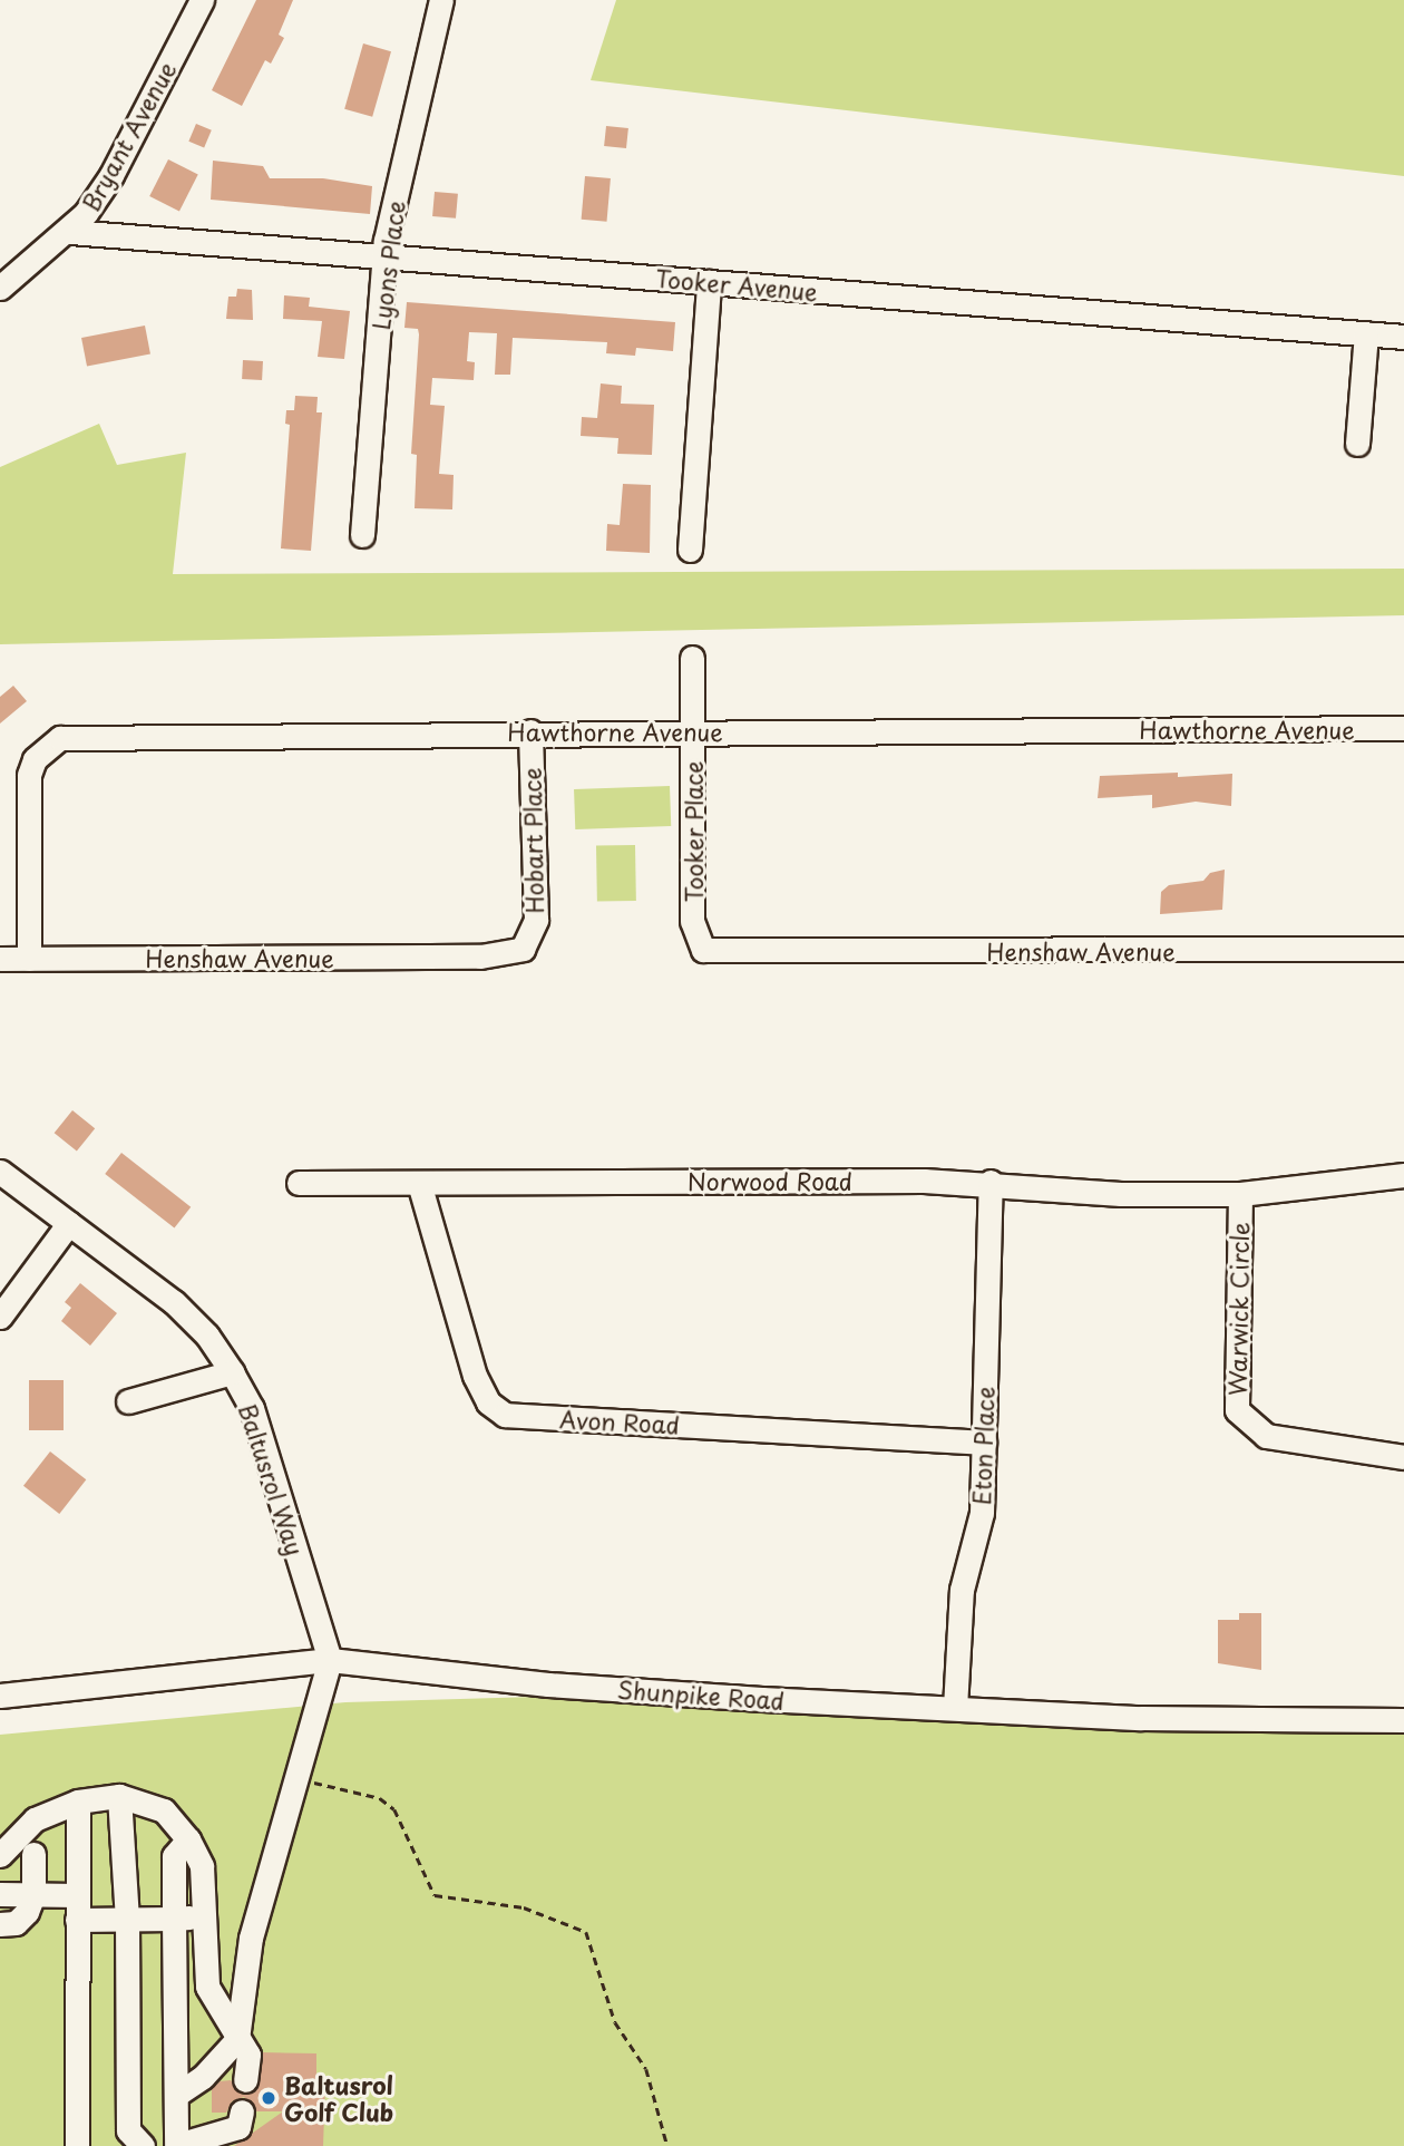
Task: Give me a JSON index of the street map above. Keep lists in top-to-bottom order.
{
  "streets": {
    "street": [
      "Bryant Avenue",
      "Lyons Place",
      "Tooker Avenue",
      "Hawthorne Avenue",
      "Tooker Place",
      "Hobart Place",
      "Henshaw Avenue",
      "Norwood Road",
      "Warwick Circle",
      "Avon Road",
      "Eton Place",
      "Baltusrol Way",
      "Shunpike Road"
    ]
  },
  "crossings": [
    ["Bryant Avenue", "Tooker Avenue"],
    ["Lyons Place", "Tooker Avenue"],
    ["Hawthorne Avenue", "Tooker Place"],
    ["Hawthorne Avenue", "Hobart Place"],
    ["Hawthorne Avenue", "Henshaw Avenue"],
    ["Tooker Place", "Henshaw Avenue"],
    ["Hobart Place", "Henshaw Avenue"],
    ["Norwood Road", "Warwick Circle"],
    ["Norwood Road", "Avon Road"],
    ["Norwood Road", "Eton Place"],
    ["Avon Road", "Eton Place"],
    ["Eton Place", "Shunpike Road"],
    ["Baltusrol Way", "Shunpike Road"]
  ],
  "places": ["Baltusrol Golf Club"]
}
